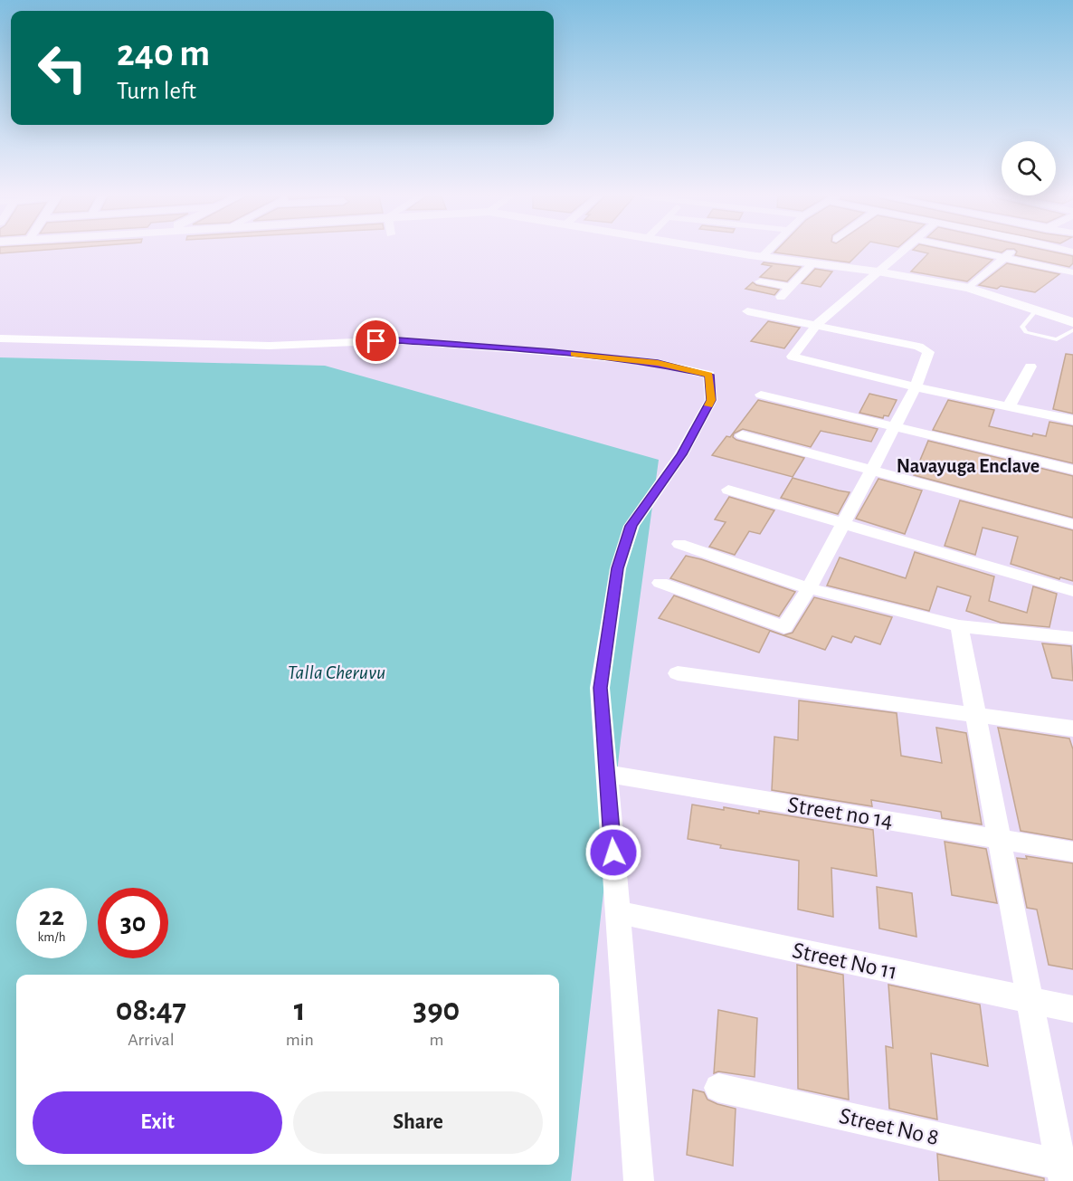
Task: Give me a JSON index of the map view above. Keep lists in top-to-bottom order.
{
  "streets": {
    "street": ["Street no 14", "Street No 11", "Street No 8"]
  },
  "districts": ["Navayuga Enclave"],
  "water": ["Talla Cheruvu"],
  "page": {
    "turn": ["240 m", "Turn left"],
    "speed": "22 km/h",
    "limit": "30",
    "eta": [
      "08:47",
      "Arrival",
      "1",
      "min",
      "390",
      "m"
    ],
    "buttons": ["Exit", "Share"]
  }
}
